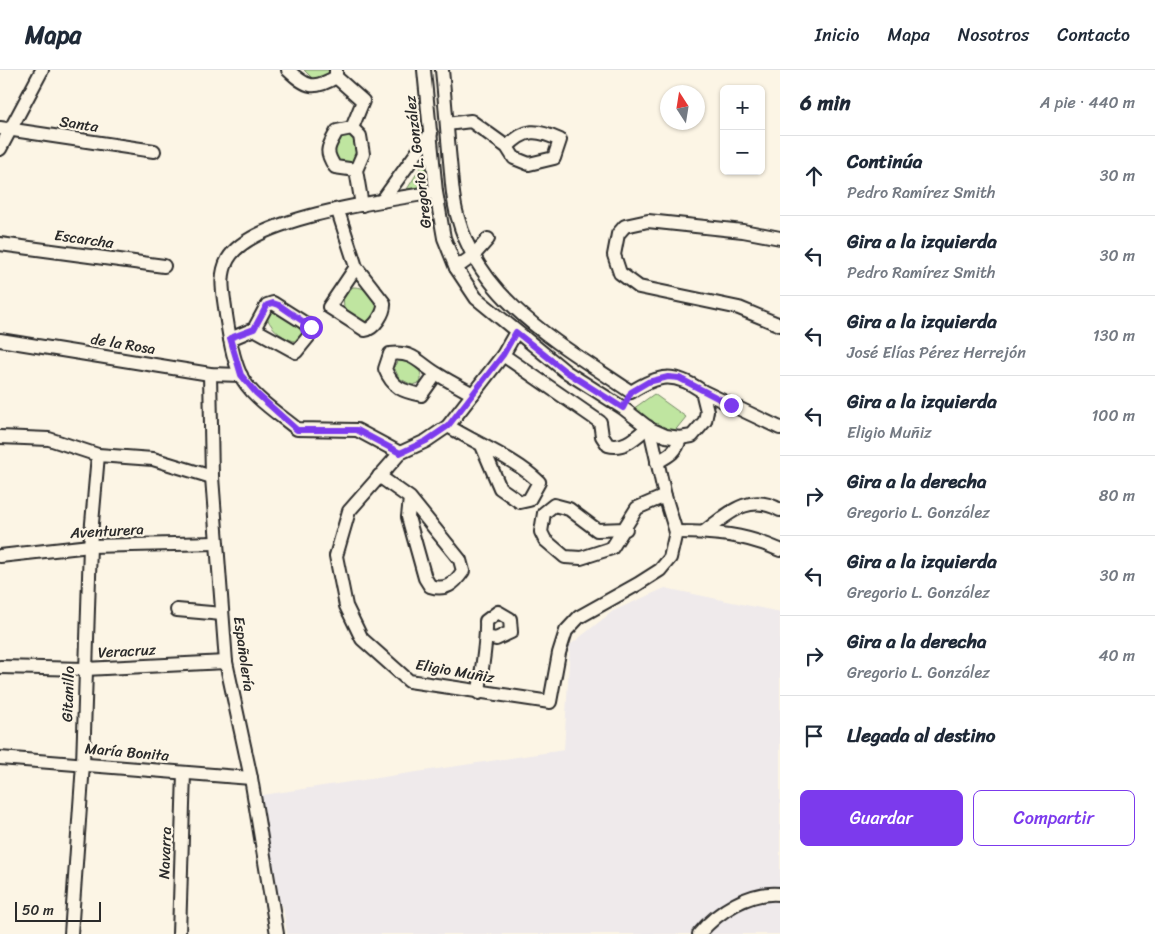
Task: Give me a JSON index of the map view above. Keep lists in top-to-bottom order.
{
  "streets": {
    "street": [
      "Santa",
      "Gregorio L. González",
      "Escarcha",
      "de la Rosa",
      "Aventurera",
      "Veracruz",
      "Españolería",
      "Eligio Muñiz",
      "Gitanillo",
      "María Bonita",
      "Navarra"
    ]
  },
  "crossings": [
    ["Gregorio L. González", "Eligio Muñiz"],
    ["de la Rosa", "Españolería"],
    ["Aventurera", "Españolería"],
    ["Aventurera", "Gitanillo"],
    ["Veracruz", "Españolería"],
    ["Veracruz", "Gitanillo"],
    ["Españolería", "María Bonita"],
    ["Gitanillo", "María Bonita"],
    ["María Bonita", "Navarra"]
  ],
  "scale_bar": "50 m",
  "north": "top",
  "page": {
    "header": "Mapa",
    "nav": [
      "Inicio",
      "Mapa",
      "Nosotros",
      "Contacto"
    ],
    "heading": ["6 min", "A pie · 440 m"],
    "map_buttons": ["+", "−"],
    "list": [
      ["Continúa", "Pedro Ramírez Smith", "30 m"],
      ["Gira a la izquierda", "Pedro Ramírez Smith", "30 m"],
      ["Gira a la izquierda", "José Elías Pérez Herrejón", "130 m"],
      ["Gira a la izquierda", "Eligio Muñiz", "100 m"],
      ["Gira a la derecha", "Gregorio L. González", "80 m"],
      ["Gira a la izquierda", "Gregorio L. González", "30 m"],
      ["Gira a la derecha", "Gregorio L. González", "40 m"],
      "Llegada al destino"
    ],
    "buttons": ["Guardar", "Compartir"],
    "scale": "50 m"
  }
}
